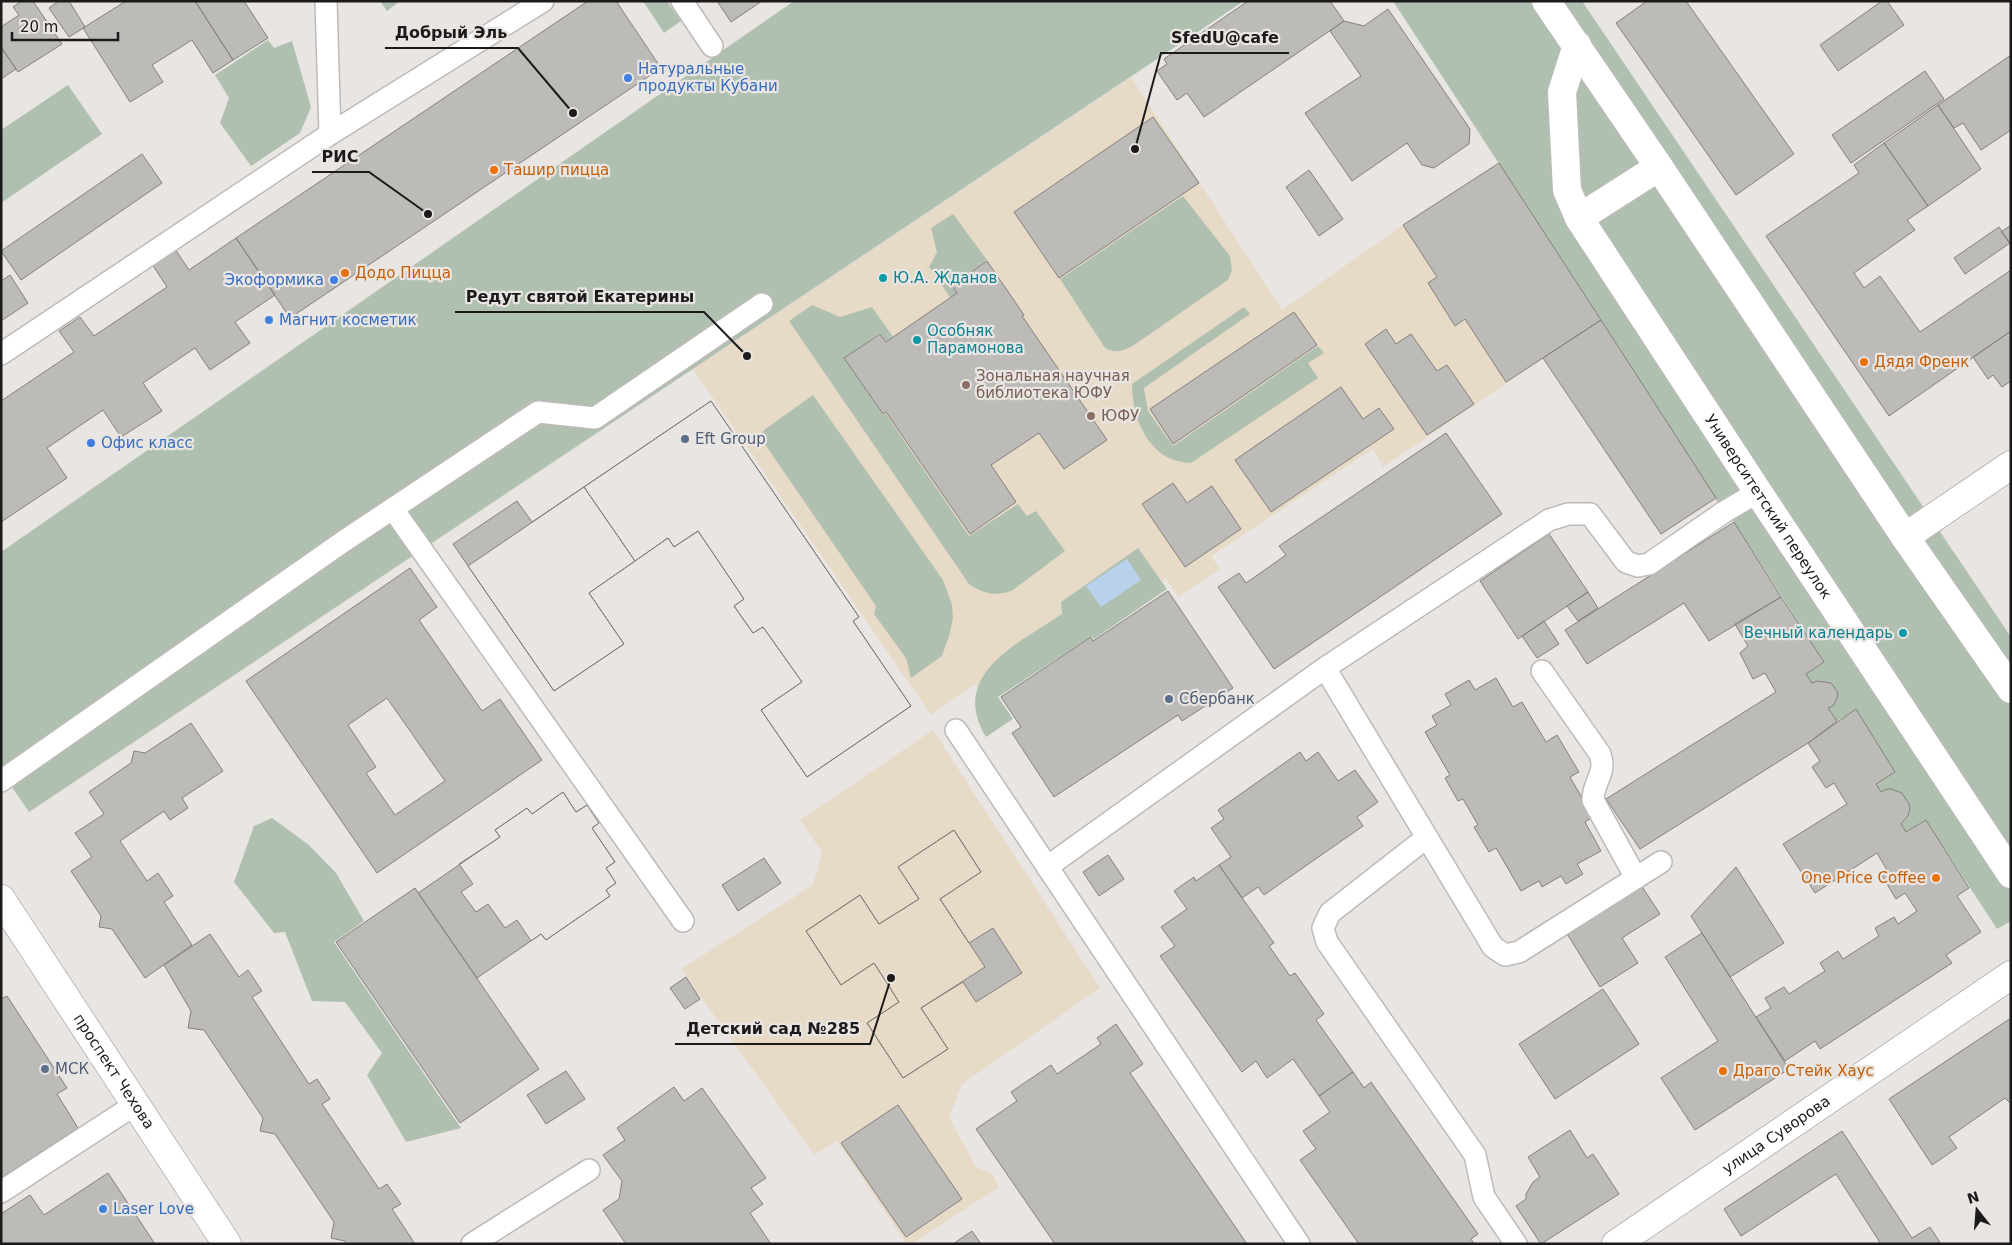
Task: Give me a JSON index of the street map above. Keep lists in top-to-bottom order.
{
  "streets": {
    "street": ["Университетский переулок", "проспект Чехова", "улица Суворова"]
  },
  "places": [
    "Натуральные продукты Кубани",
    "Добрый Эль",
    "SfedU@cafe",
    "Ташир пицца",
    "РИС",
    "Додо Пицца",
    "Ю.А. Жданов",
    "Экоформика",
    "Магнит косметик",
    "Особняк Парамонова",
    "Редут святой Екатерины",
    "Дядя Френк",
    "Зональная научная библиотека ЮФУ",
    "ЮФУ",
    "Eft Group",
    "Офис класс",
    "Вечный календарь",
    "Сбербанк",
    "One Price Coffee",
    "Детский сад №285",
    "МСК",
    "Драго Стейк Хаус",
    "Laser Love"
  ],
  "scale_bar": "20 m",
  "north": "top"
}
